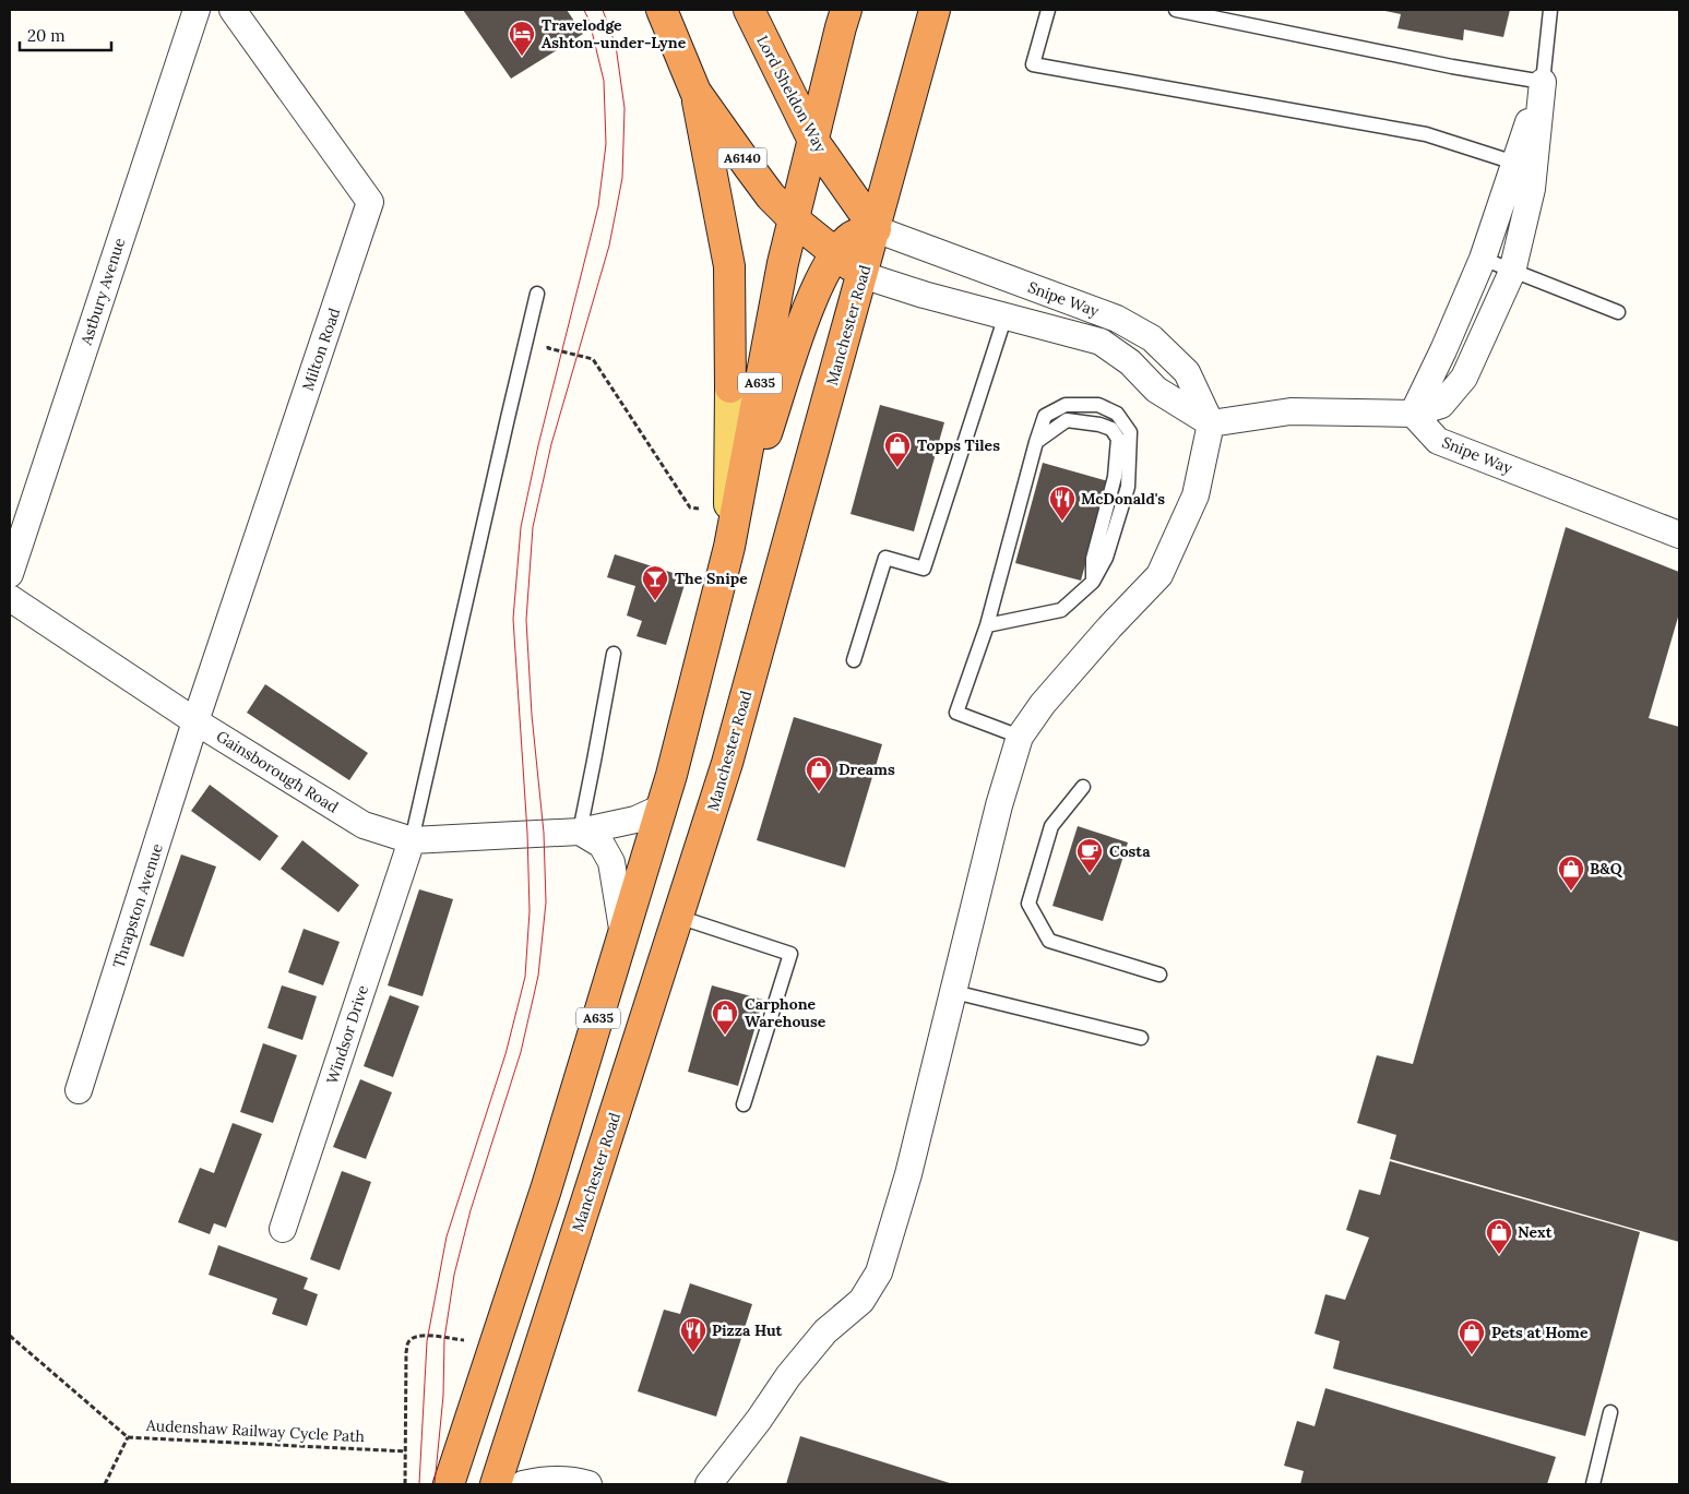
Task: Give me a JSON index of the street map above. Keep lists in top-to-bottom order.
{
  "streets": {
    "highway": [
      "Lord Sheldon Way",
      "A6140",
      "Manchester Road",
      "A635"
    ],
    "street": [
      "Astbury Avenue",
      "Snipe Way",
      "Milton Road",
      "Gainsborough Road",
      "Thrapston Avenue",
      "Windsor Drive"
    ],
    "path": ["Audenshaw Railway Cycle Path"]
  },
  "crossings": [
    ["Lord Sheldon Way", "Snipe Way"],
    ["Lord Sheldon Way", "Manchester Road"],
    ["Lord Sheldon Way", "A635"],
    ["A6140", "Snipe Way"],
    ["A6140", "Manchester Road"],
    ["A6140", "A635"],
    ["Snipe Way", "Manchester Road"],
    ["Milton Road", "Gainsborough Road"],
    ["Milton Road", "Thrapston Avenue"],
    ["A635", "Gainsborough Road"],
    ["Gainsborough Road", "Thrapston Avenue"],
    ["Gainsborough Road", "Windsor Drive"]
  ],
  "places": {
    "hotel": ["Travelodge Ashton-under-Lyne"],
    "shop": [
      "Topps Tiles",
      "Dreams",
      "B&Q",
      "Carphone Warehouse",
      "Next",
      "Pets at Home"
    ],
    "restaurant": ["McDonald's", "Pizza Hut"],
    "bar": ["The Snipe"],
    "cafe": ["Costa"]
  },
  "scale_bar": "20 m"
}
